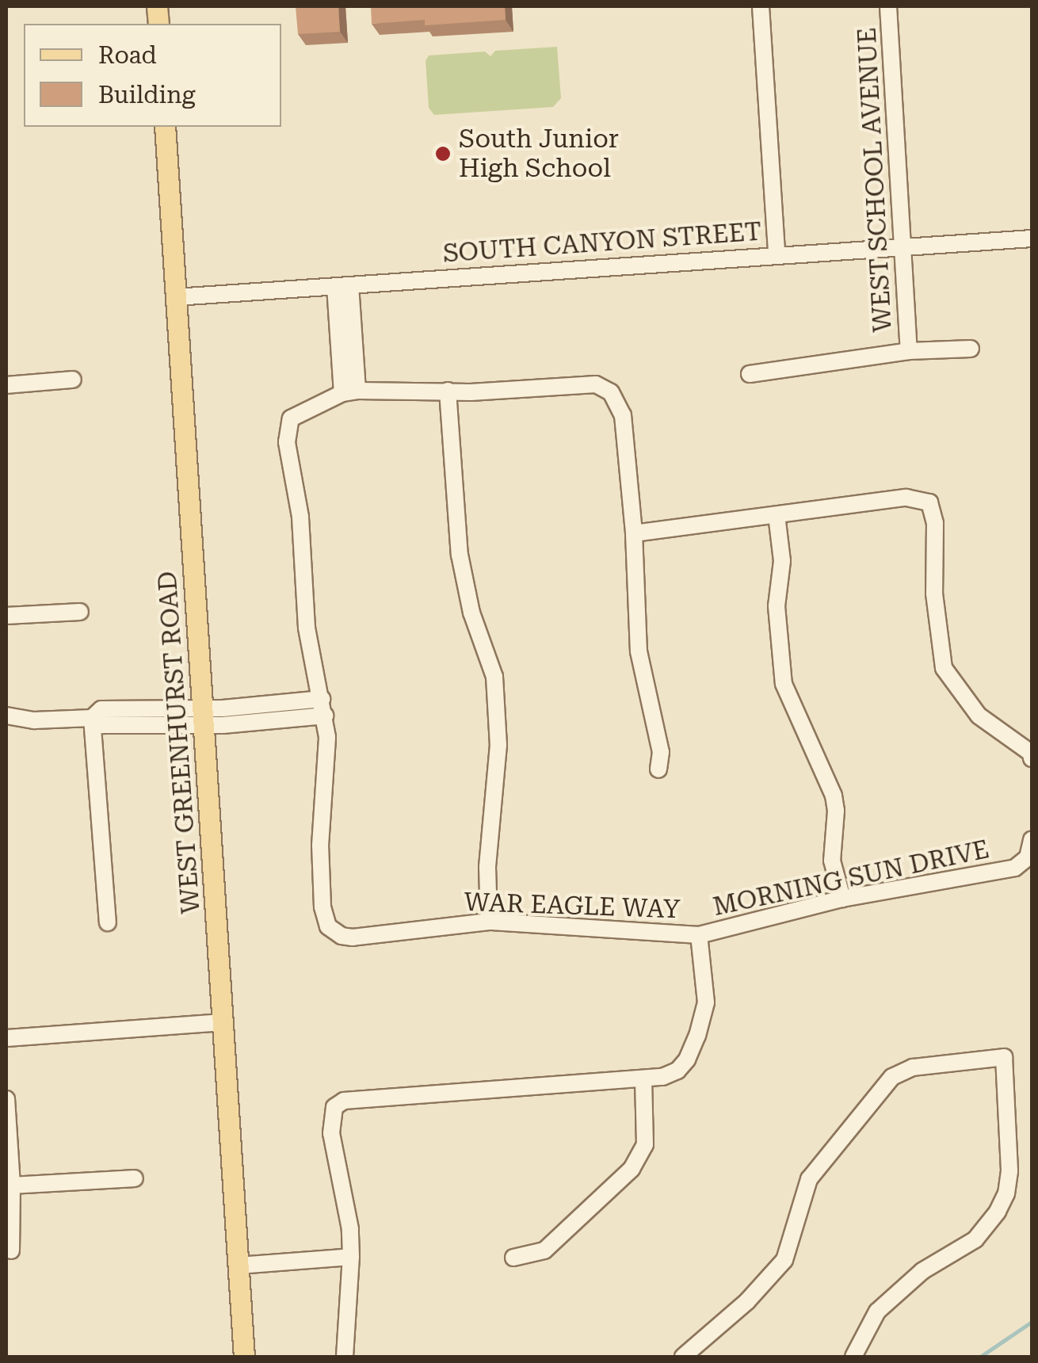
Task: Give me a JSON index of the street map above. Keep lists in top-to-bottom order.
{
  "streets": {
    "main road": ["WEST GREENHURST ROAD"],
    "street": [
      "WEST SCHOOL AVENUE",
      "SOUTH CANYON STREET",
      "MORNING SUN DRIVE",
      "WAR EAGLE WAY"
    ]
  },
  "crossings": [
    ["WEST SCHOOL AVENUE", "SOUTH CANYON STREET"],
    ["SOUTH CANYON STREET", "WEST GREENHURST ROAD"],
    ["MORNING SUN DRIVE", "WAR EAGLE WAY"]
  ],
  "places": ["South Junior High School"],
  "legend": ["Road", "Building"]
}
